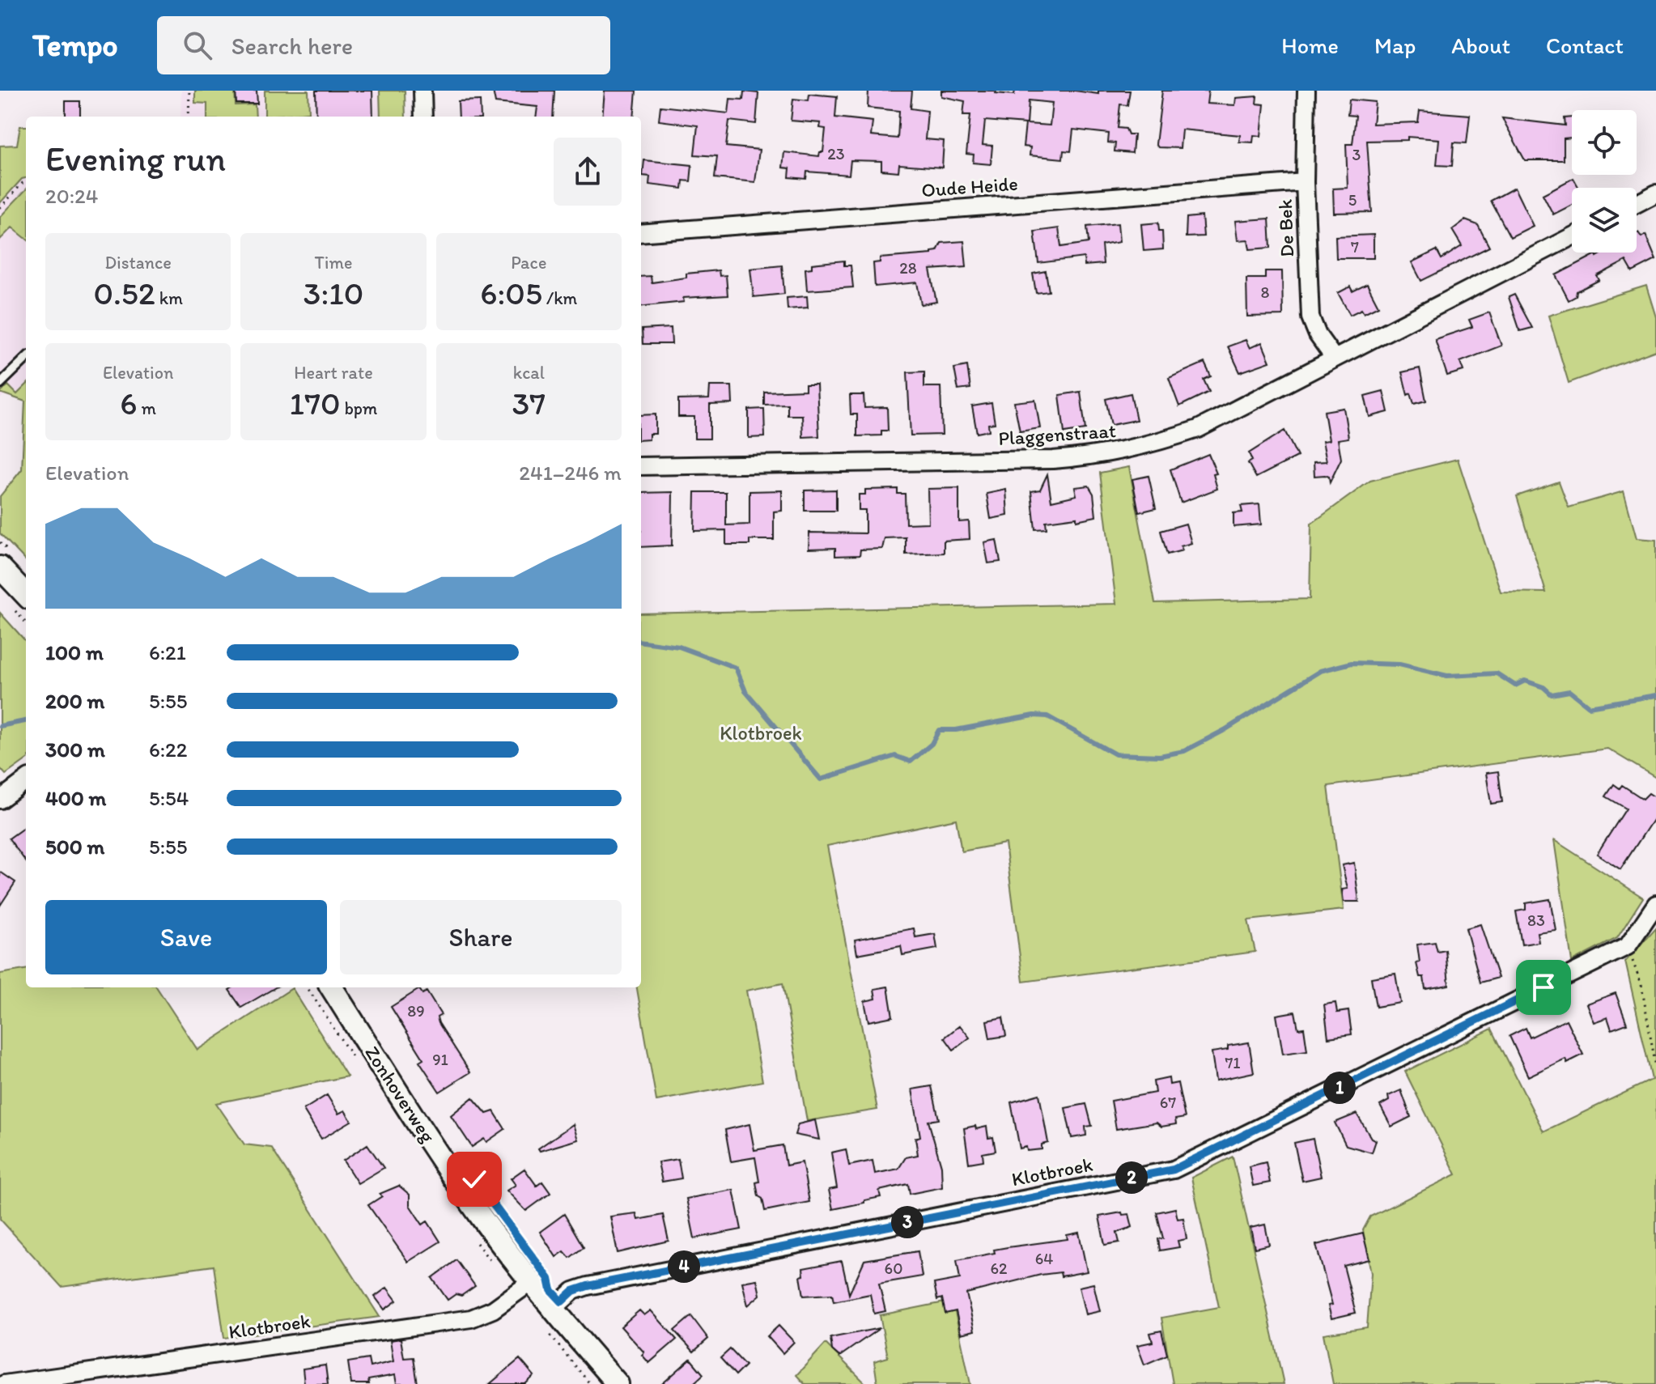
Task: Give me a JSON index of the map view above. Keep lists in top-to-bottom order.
{
  "streets": {
    "street": [
      "Oude Heide",
      "De Bek",
      "Plaggenstraat",
      "Zonhoverweg",
      "Klotbroek"
    ]
  },
  "crossings": [
    ["Oude Heide", "De Bek"],
    ["De Bek", "Plaggenstraat"],
    ["Zonhoverweg", "Klotbroek"]
  ],
  "parks": ["Klotbroek"],
  "house_numbers": [
    "23",
    "3",
    "5",
    "7",
    "28",
    "8",
    "83",
    "89",
    "91",
    "71",
    "67",
    "64",
    "60",
    "62"
  ],
  "page": {
    "header": "Tempo",
    "search": "Search here",
    "nav": [
      "Home",
      "Map",
      "About",
      "Contact"
    ],
    "heading": ["Evening run", "20:24"],
    "stats": [
      ["Distance", "0.52 km"],
      ["Time", "3:10"],
      ["Pace", "6:05 /km"],
      ["Elevation", "6 m"],
      ["Heart rate", "170 bpm"],
      ["kcal", "37"]
    ],
    "chart": ["Elevation", "241–246 m"],
    "list": [
      {
        "name": "100 m",
        "note": "6:21"
      },
      {
        "name": "200 m",
        "note": "5:55"
      },
      {
        "name": "300 m",
        "note": "6:22"
      },
      {
        "name": "400 m",
        "note": "5:54"
      },
      {
        "name": "500 m",
        "note": "5:55"
      }
    ],
    "buttons": ["Save", "Share"],
    "pins": [
      "1",
      "2",
      "3",
      "4"
    ]
  }
}
